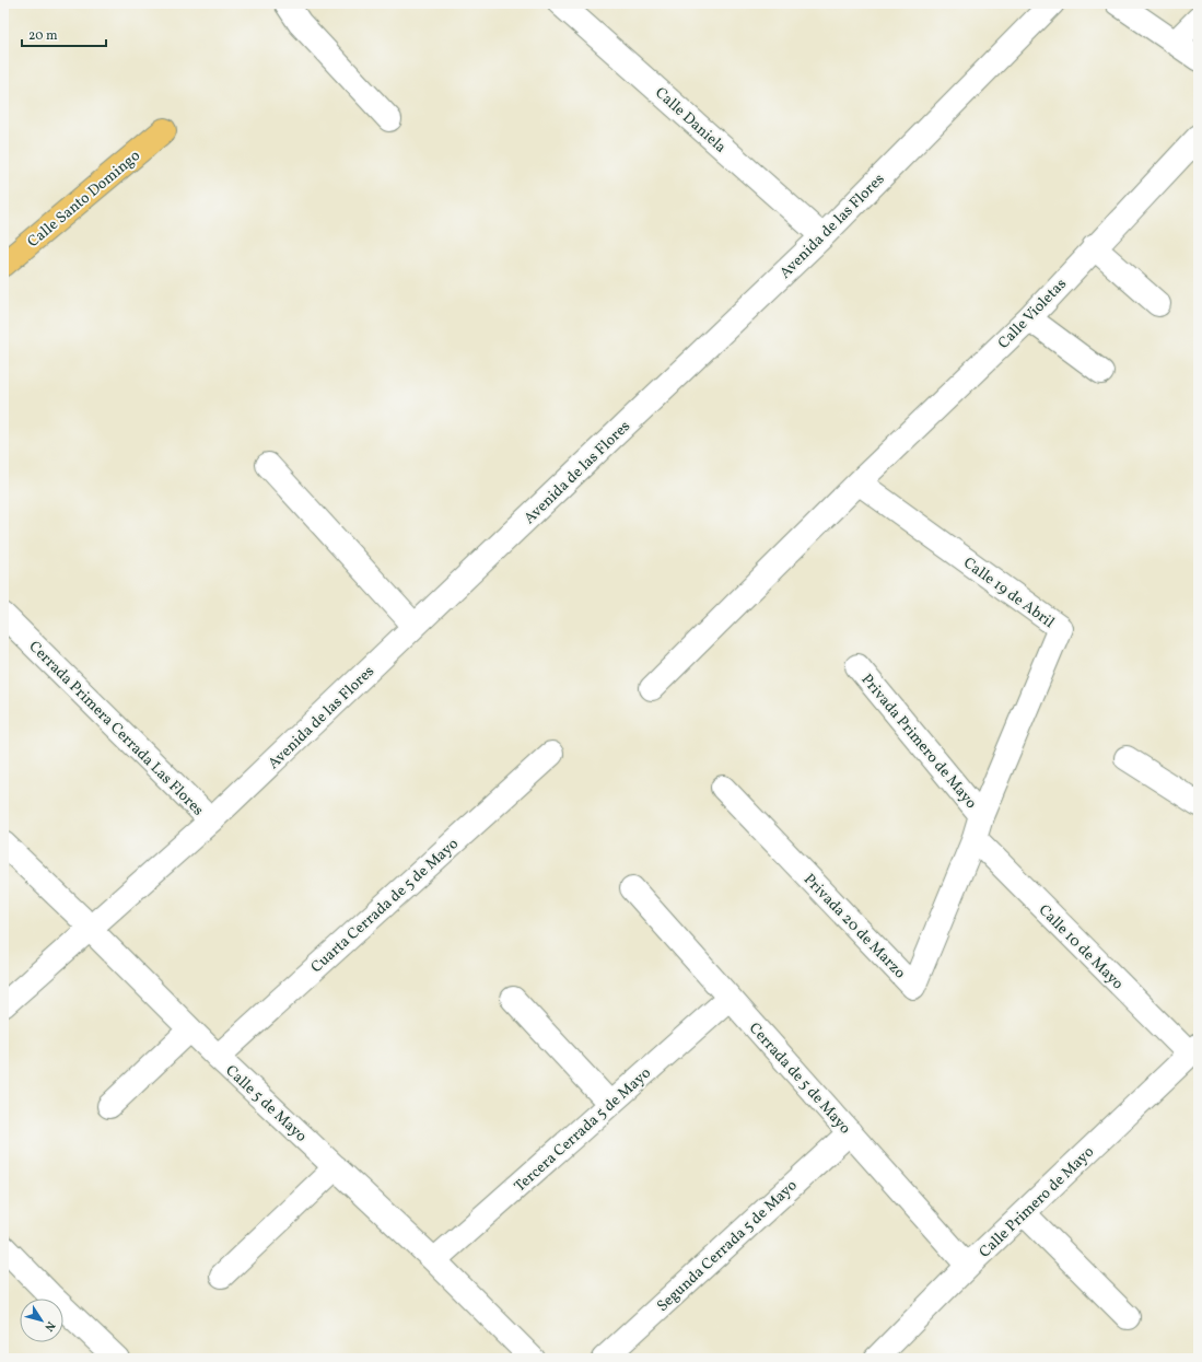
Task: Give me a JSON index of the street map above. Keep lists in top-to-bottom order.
{
  "streets": {
    "main road": ["Calle Santo Domingo"],
    "street": [
      "Calle Daniela",
      "Avenida de las Flores",
      "Calle Violetas",
      "Calle 19 de Abril",
      "Cerrada Primera Cerrada Las Flores",
      "Privada Primero de Mayo",
      "Cuarta Cerrada de 5 de Mayo",
      "Privada 20 de Marzo",
      "Calle 10 de Mayo",
      "Cerrada de 5 de Mayo",
      "Calle 5 de Mayo",
      "Tercera Cerrada 5 de Mayo",
      "Calle Primero de Mayo",
      "Segunda Cerrada 5 de Mayo"
    ]
  },
  "crossings": [
    ["Calle Daniela", "Avenida de las Flores"],
    ["Avenida de las Flores", "Cerrada Primera Cerrada Las Flores"],
    ["Avenida de las Flores", "Calle 5 de Mayo"],
    ["Calle Violetas", "Calle 19 de Abril"],
    ["Calle 19 de Abril", "Privada Primero de Mayo"],
    ["Calle 19 de Abril", "Privada 20 de Marzo"],
    ["Privada Primero de Mayo", "Privada 20 de Marzo"],
    ["Cuarta Cerrada de 5 de Mayo", "Calle 5 de Mayo"],
    ["Privada 20 de Marzo", "Calle 10 de Mayo"],
    ["Calle 10 de Mayo", "Calle Primero de Mayo"],
    ["Cerrada de 5 de Mayo", "Tercera Cerrada 5 de Mayo"],
    ["Cerrada de 5 de Mayo", "Calle Primero de Mayo"],
    ["Cerrada de 5 de Mayo", "Segunda Cerrada 5 de Mayo"],
    ["Calle 5 de Mayo", "Tercera Cerrada 5 de Mayo"]
  ],
  "scale_bar": "20 m",
  "north": "bottom right"
}
